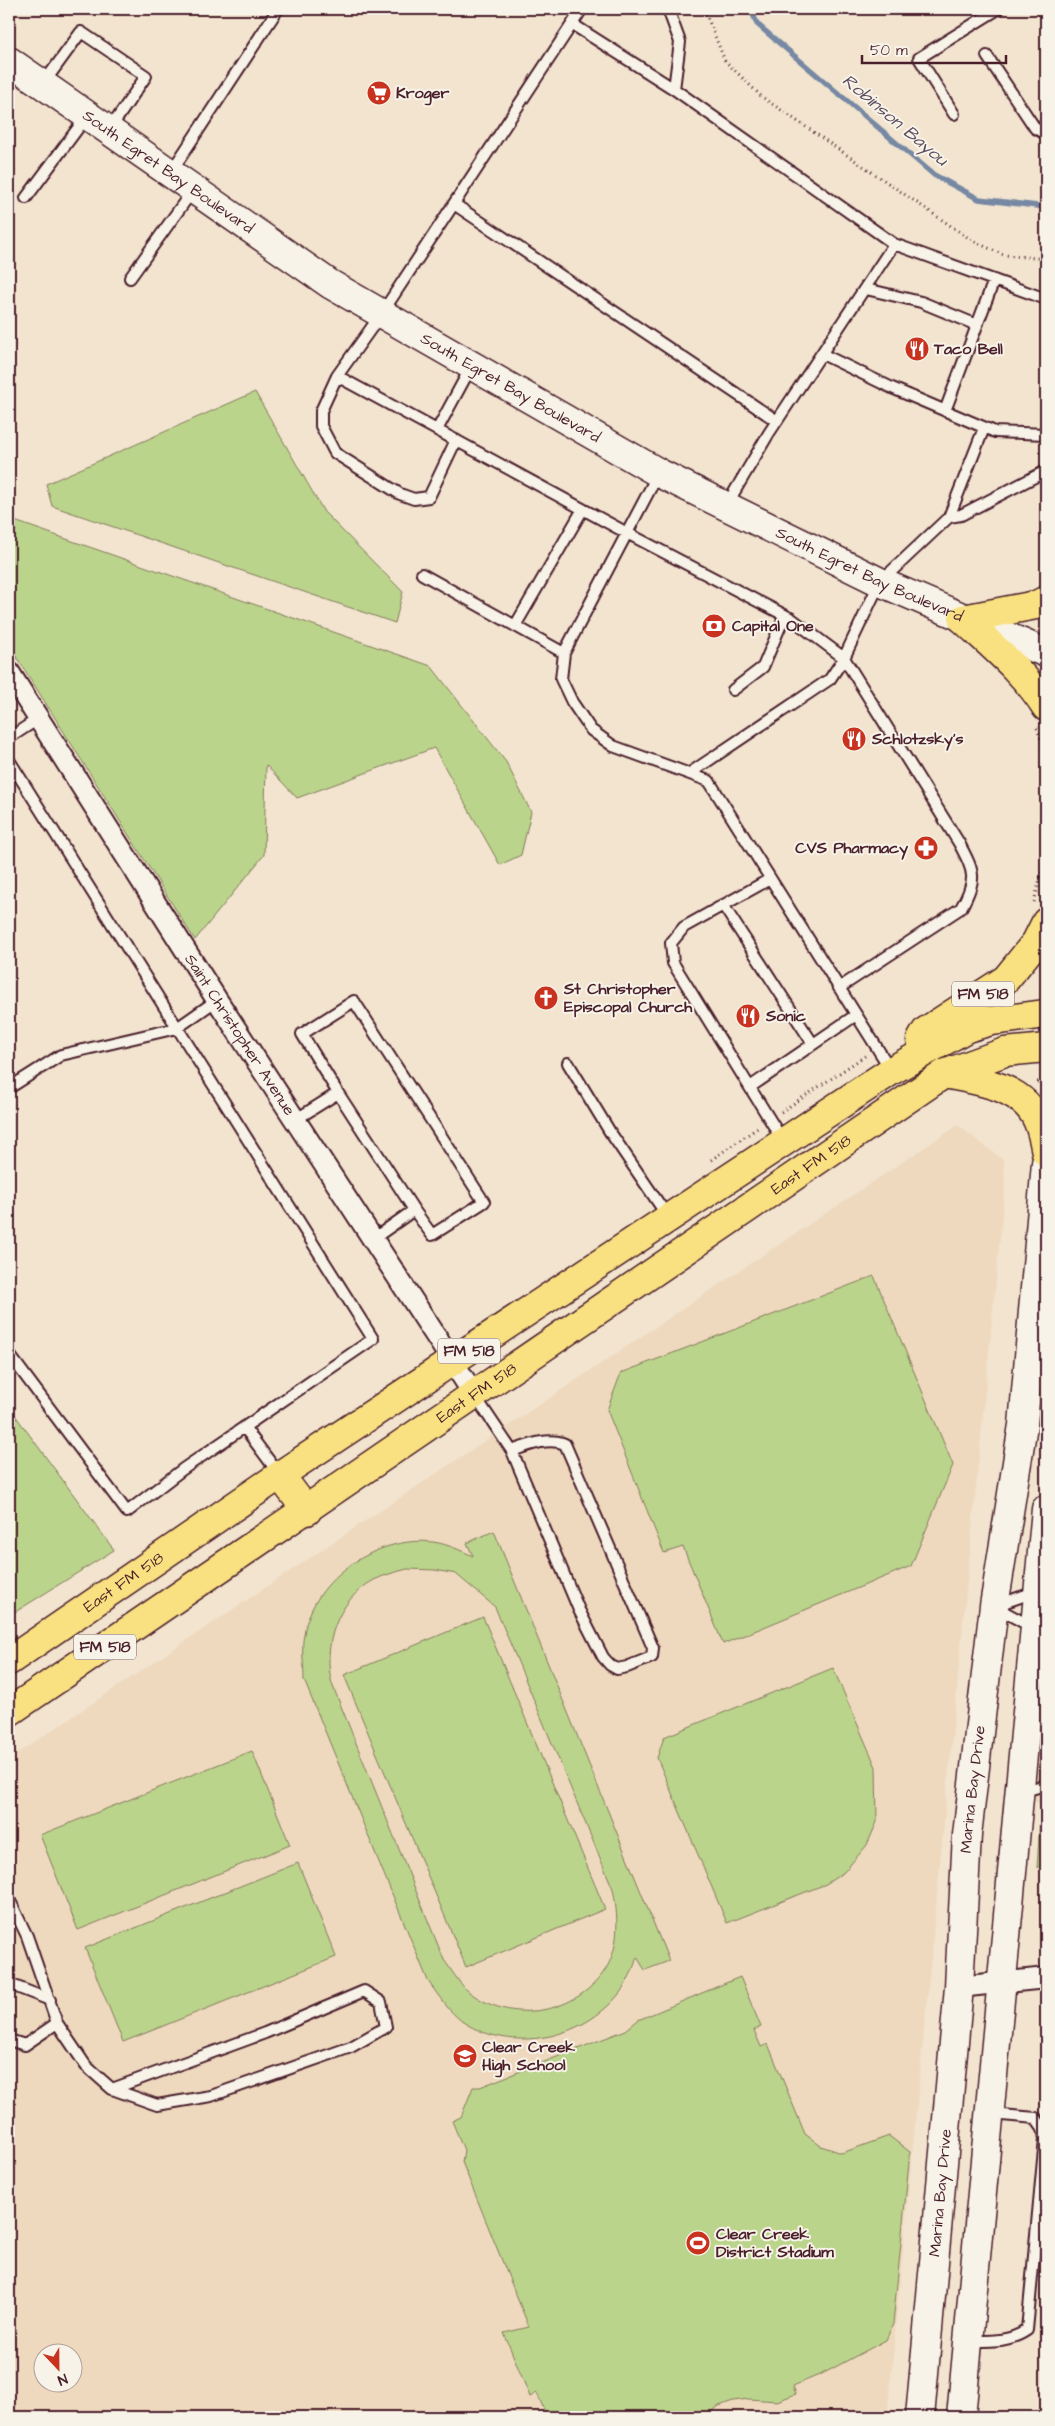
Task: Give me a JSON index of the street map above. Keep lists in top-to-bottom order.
{
  "streets": {
    "main road": [
      "South Egret Bay Boulevard",
      "FM 518",
      "East FM 518",
      "Marina Bay Drive"
    ],
    "street": ["Saint Christopher Avenue"]
  },
  "crossings": [
    ["FM 518", "East FM 518"],
    ["Saint Christopher Avenue", "East FM 518"]
  ],
  "water": ["Robinson Bayou"],
  "places": {
    "supermarket": ["Kroger"],
    "restaurant": ["Taco Bell", "Schlotzsky's", "Sonic"],
    "bank": ["Capital One"],
    "pharmacy": ["CVS Pharmacy"],
    "church": ["St Christopher Episcopal Church"],
    "school or university": ["Clear Creek High School"],
    "sports": ["Clear Creek District Stadium"]
  },
  "scale_bar": "50 m",
  "north": "bottom"
}
